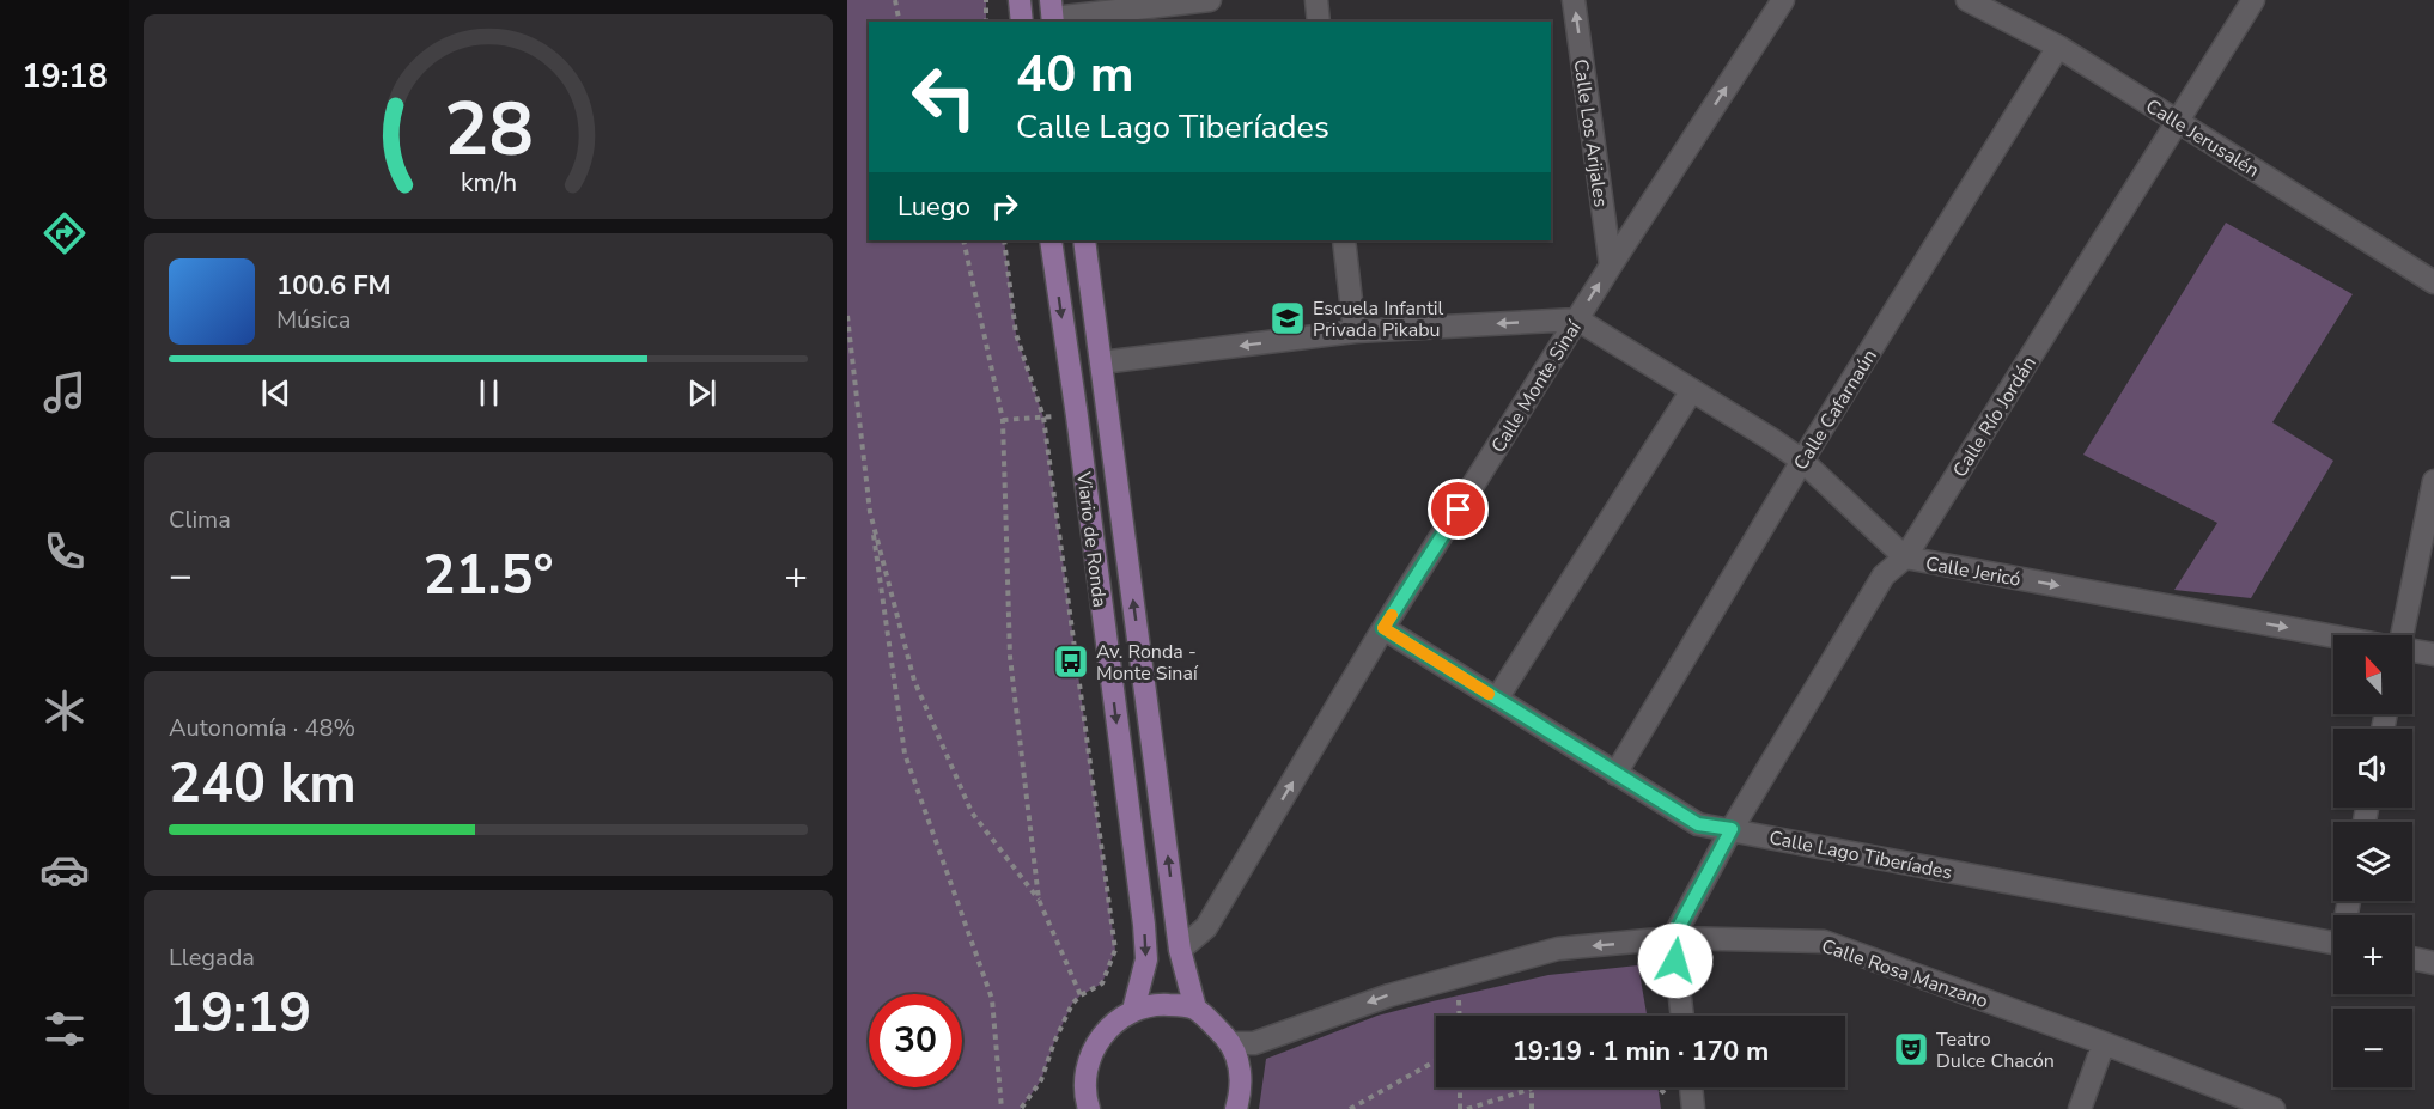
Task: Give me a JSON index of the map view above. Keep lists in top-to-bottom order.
{
  "streets": {
    "main road": ["Viario de Ronda"],
    "street": [
      "Calle Los Arijales",
      "Calle Jerusalén",
      "Calle Monte Sinaí",
      "Calle Cafarnaún",
      "Calle Río Jordán",
      "Calle Jericó",
      "Calle Lago Tiberíades",
      "Calle Rosa Manzano"
    ]
  },
  "crossings": [
    ["Calle Los Arijales", "Calle Monte Sinaí"],
    ["Calle Jerusalén", "Calle Cafarnaún"],
    ["Calle Jerusalén", "Calle Río Jordán"],
    ["Calle Monte Sinaí", "Viario de Ronda"],
    ["Calle Monte Sinaí", "Calle Jericó"],
    ["Calle Monte Sinaí", "Calle Lago Tiberíades"],
    ["Calle Cafarnaún", "Calle Jericó"],
    ["Calle Cafarnaún", "Calle Lago Tiberíades"],
    ["Calle Río Jordán", "Calle Jericó"],
    ["Calle Río Jordán", "Calle Lago Tiberíades"],
    ["Calle Río Jordán", "Calle Rosa Manzano"]
  ],
  "one_way": [
    "Calle Los Arijales",
    "Calle Monte Sinaí",
    "Calle Jericó",
    "Calle Rosa Manzano"
  ],
  "places": {
    "school or university": ["Escuela Infantil Privada Pikabu"],
    "bus stop": ["Av. Ronda - Monte Sinaí"],
    "theatre": ["Teatro Dulce Chacón"]
  },
  "north": "top",
  "page": {
    "tabs": "19:18",
    "turn": ["40 m", "Calle Lago Tiberíades"],
    "then": "Luego",
    "song": ["100.6 FM", "Música"],
    "tile": [
      "Clima",
      ["Autonomía · 48%", "240 km"],
      ["Llegada", "19:19"]
    ],
    "heat": ["−", "21.5°", "+"],
    "map_buttons": ["+", "−"],
    "limit": "30",
    "trip": "19:19 · 1 min · 170 m",
    "gauge": ["28", "km/h"]
  }
}
